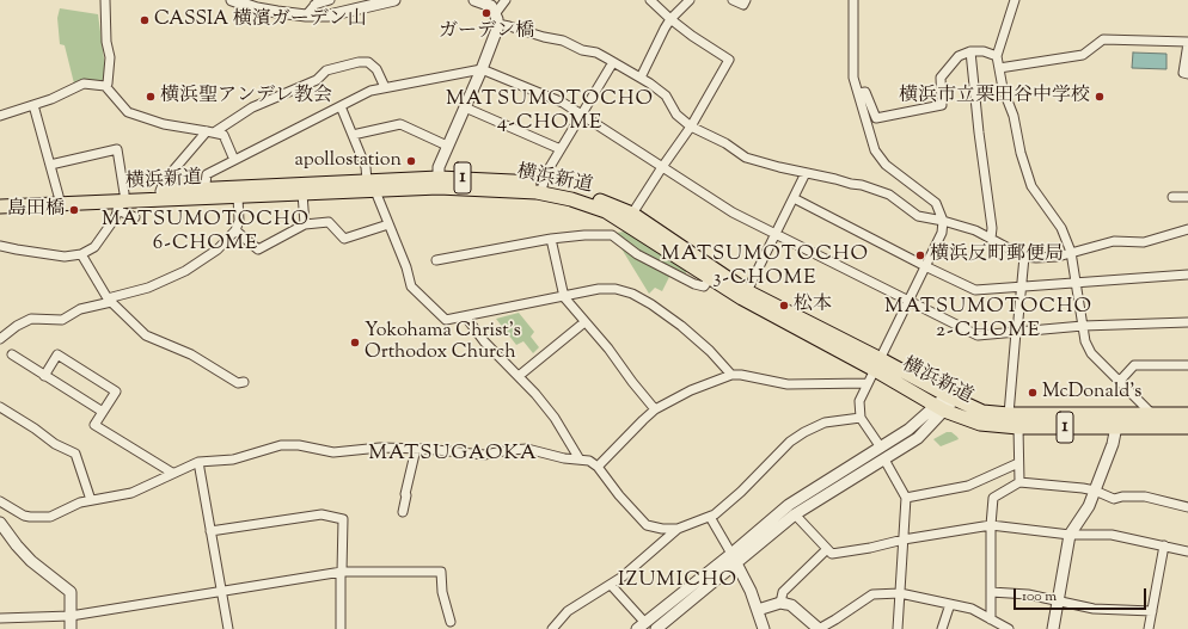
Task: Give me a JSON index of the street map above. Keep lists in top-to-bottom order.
{
  "streets": {
    "highway": ["1", "横浜新道"]
  },
  "districts": [
    "MATSUMOTOCHO 4-CHOME",
    "MATSUMOTOCHO 6-CHOME",
    "MATSUMOTOCHO 3-CHOME",
    "MATSUMOTOCHO 2-CHOME",
    "MATSUGAOKA",
    "IZUMICHO"
  ],
  "places": [
    "ガーデン橋",
    "CASSIA 横濱ガーデン山",
    "横浜聖アンデレ教会",
    "横浜市立栗田谷中学校",
    "apollostation",
    "島田橋",
    "横浜反町郵便局",
    "松本",
    "Yokohama Christ's Orthodox Church",
    "McDonald's"
  ],
  "scale_bar": "100 m"
}
